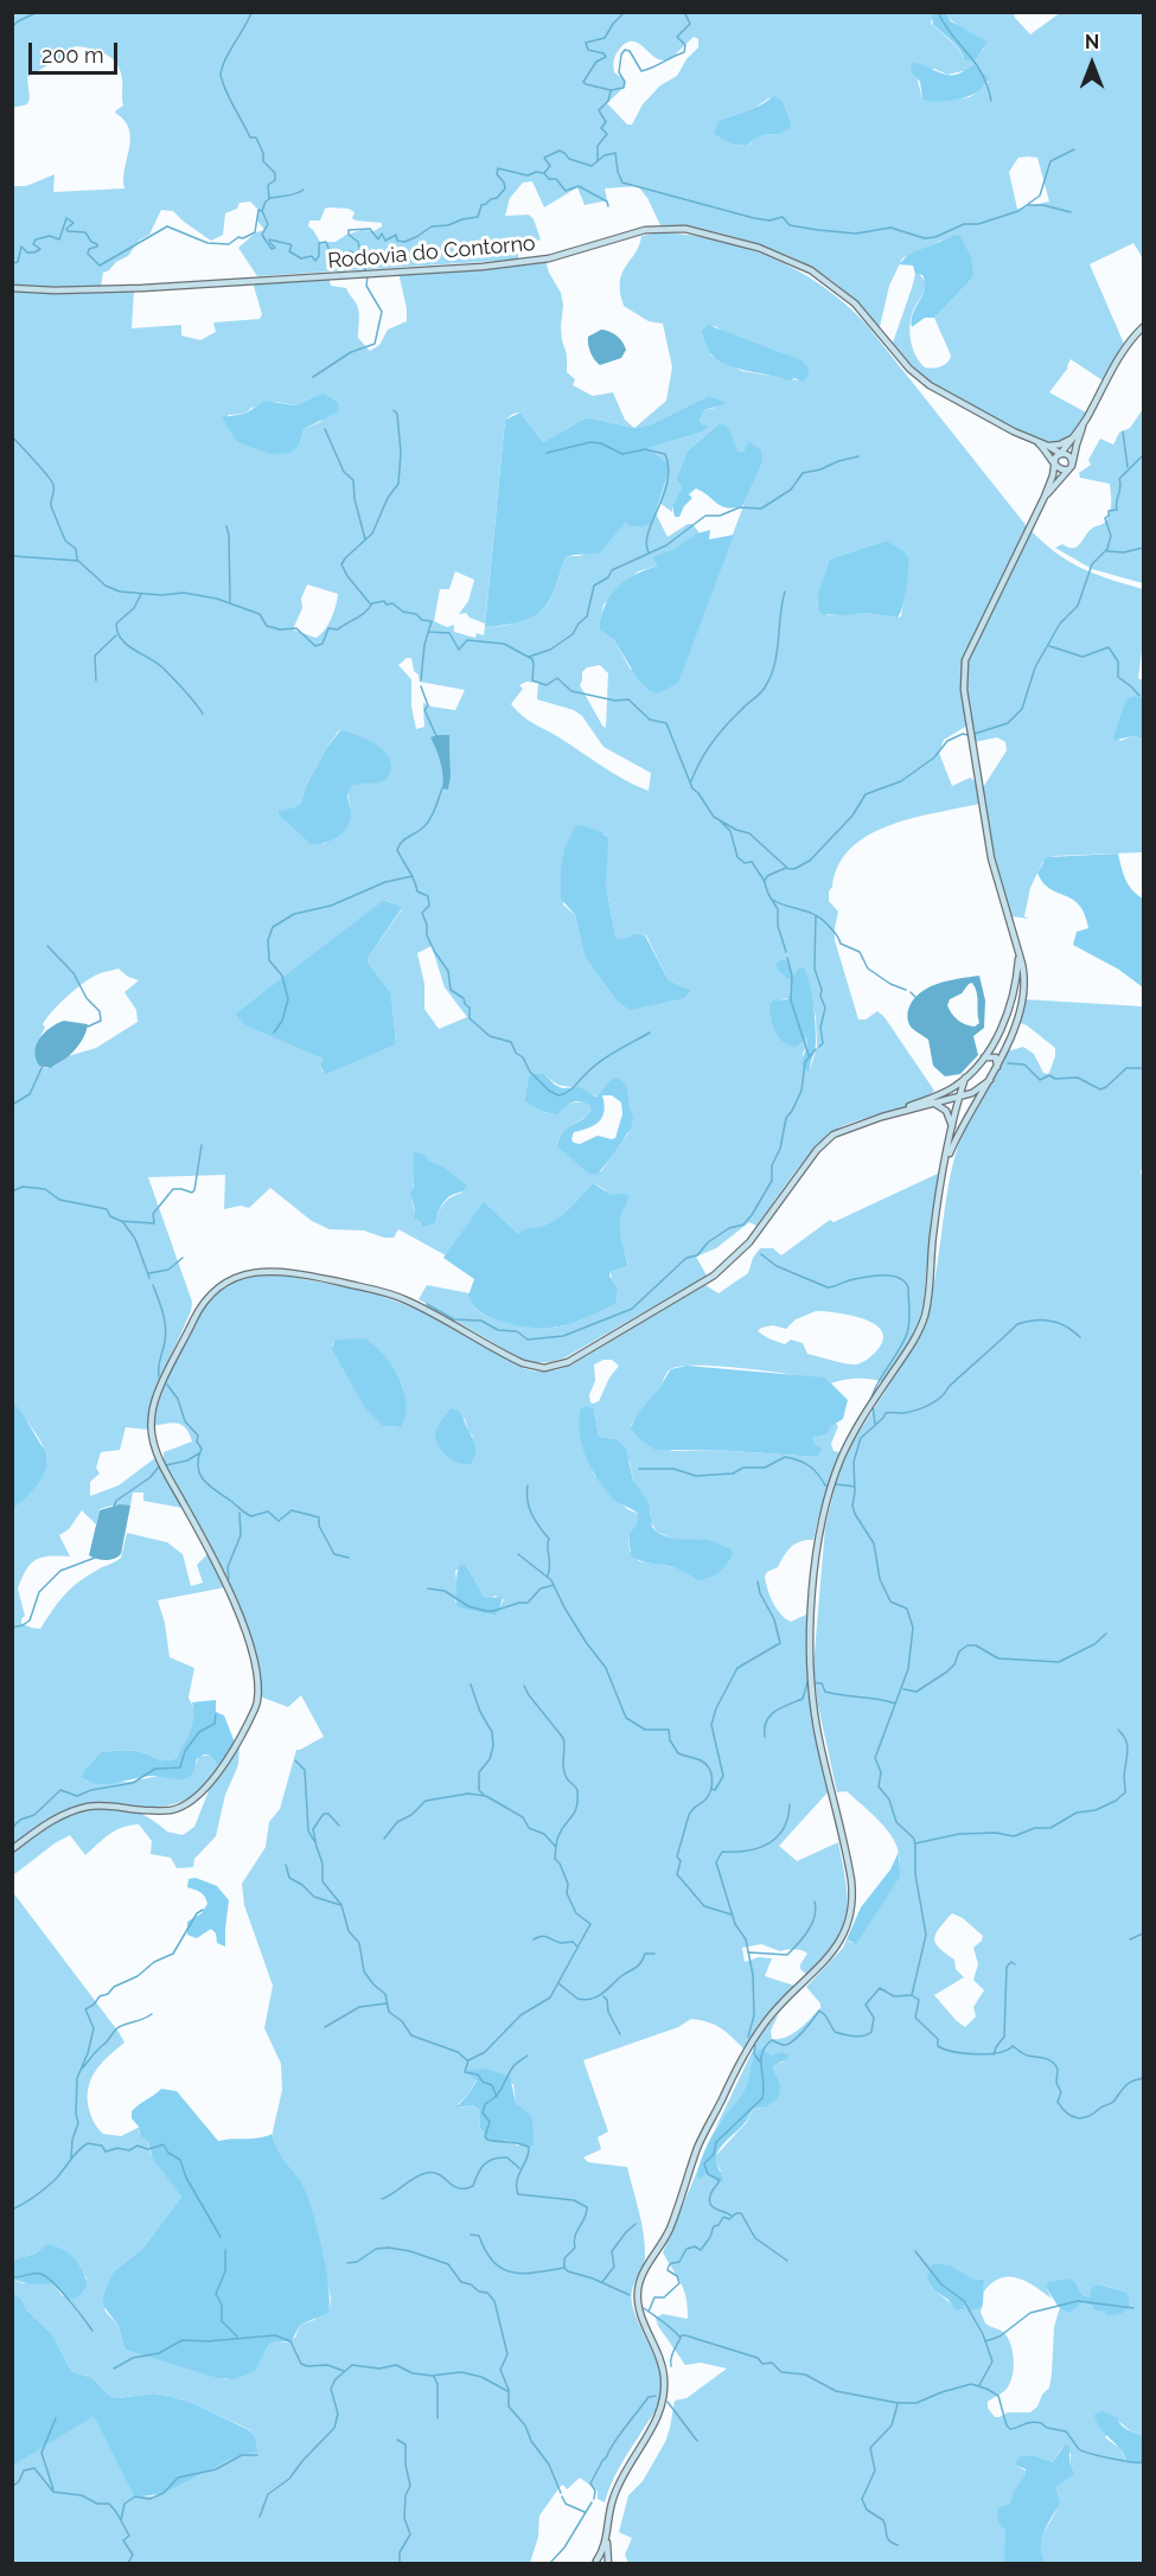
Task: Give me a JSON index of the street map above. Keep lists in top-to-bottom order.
{
  "streets": {
    "main road": ["Rodovia do Contorno"]
  },
  "scale_bar": "200 m",
  "north": "top"
}
